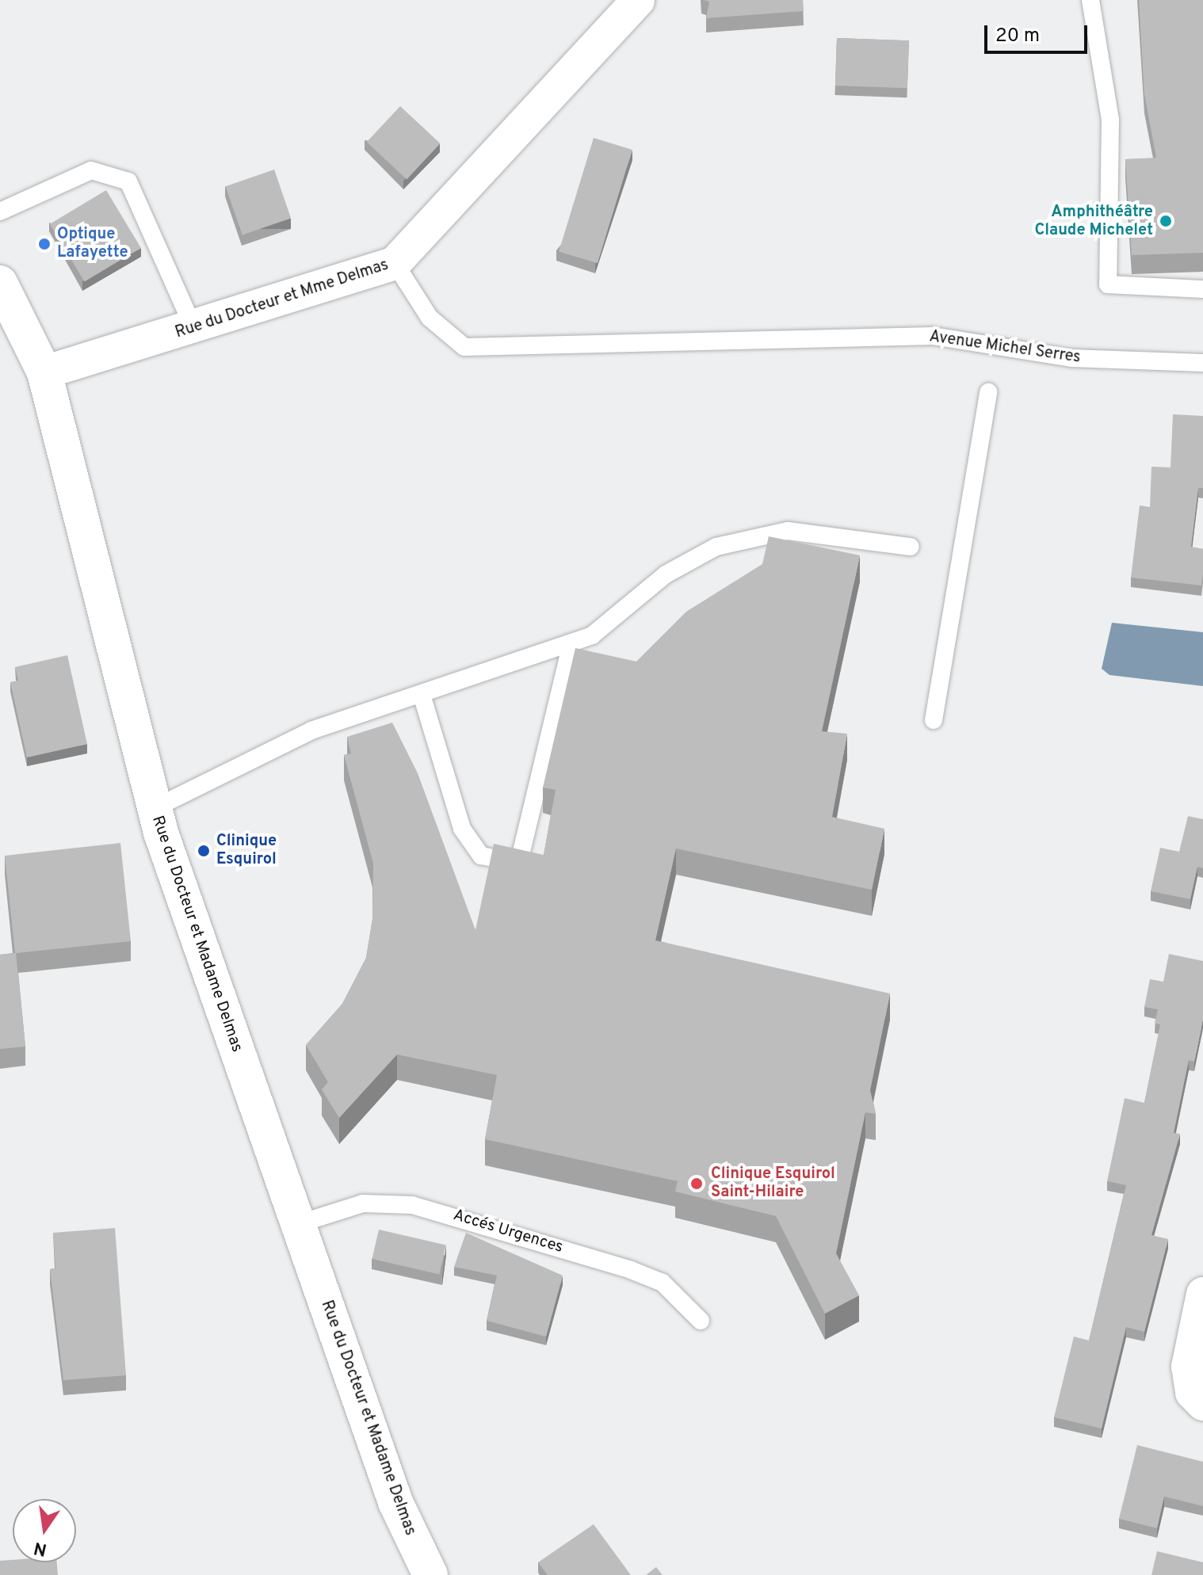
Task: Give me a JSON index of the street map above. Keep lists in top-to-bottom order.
{
  "streets": {
    "street": ["Rue du Docteur et Mme Delmas", "Rue du Docteur et Madame Delmas"],
    "lane": ["Avenue Michel Serres", "Accés Urgences"]
  },
  "crossings": [
    ["Rue du Docteur et Mme Delmas", "Avenue Michel Serres"],
    ["Rue du Docteur et Mme Delmas", "Rue du Docteur et Madame Delmas"],
    ["Rue du Docteur et Madame Delmas", "Accés Urgences"]
  ],
  "places": [
    "Amphithéâtre Claude Michelet",
    "Optique Lafayette",
    "Clinique Esquirol",
    "Clinique Esquirol Saint-Hilaire"
  ],
  "scale_bar": "20 m",
  "north": "bottom"
}
